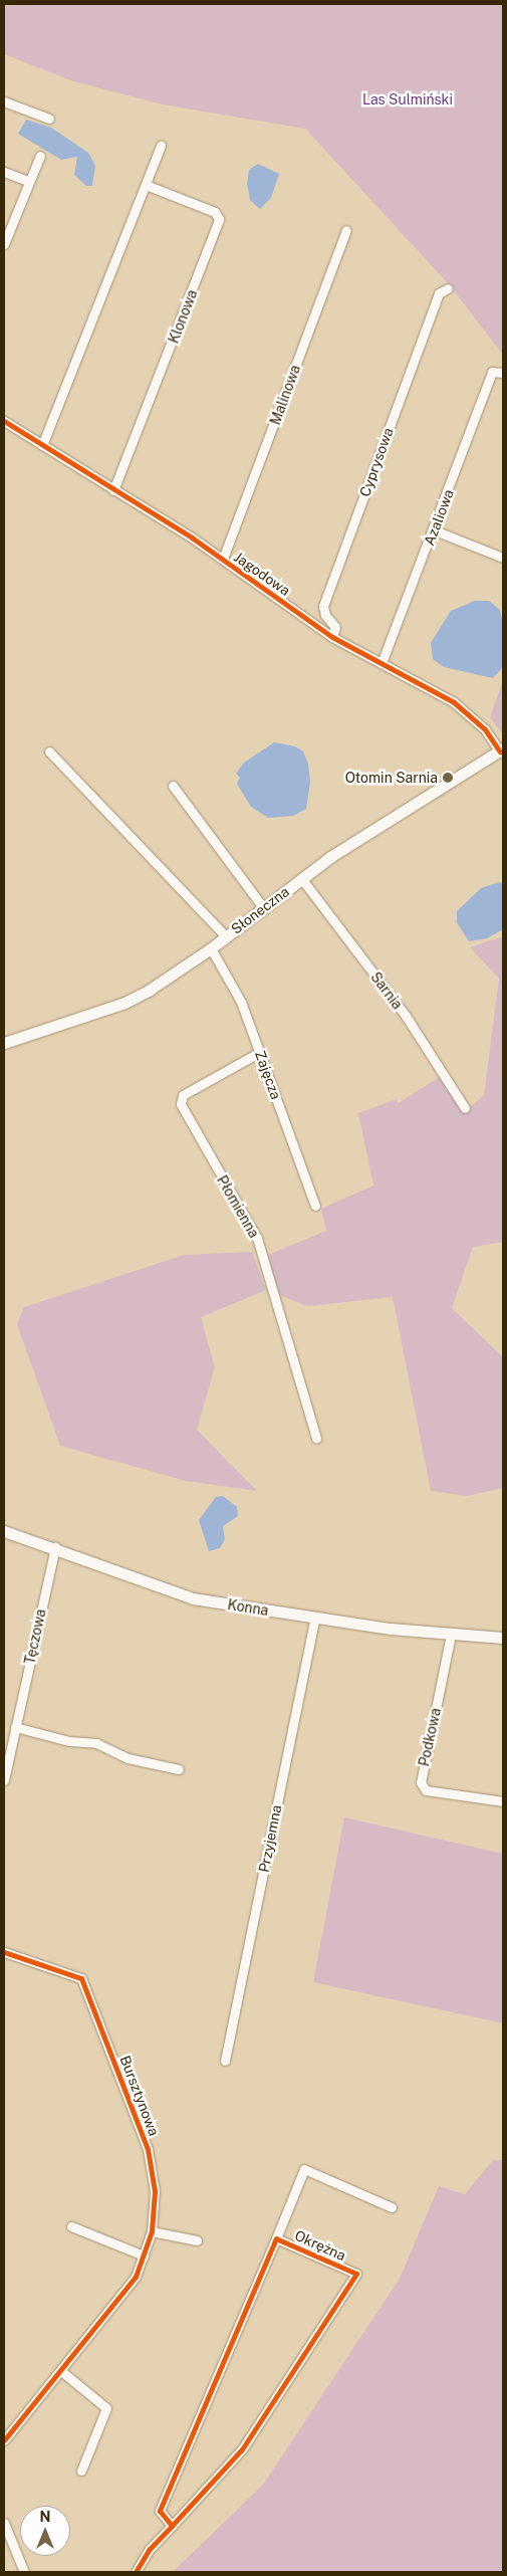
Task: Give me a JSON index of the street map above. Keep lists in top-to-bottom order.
{
  "streets": {
    "street": [
      "Klonowa",
      "Malinowa",
      "Cyprysowa",
      "Azaliowa",
      "Jagodowa",
      "Słoneczna",
      "Sarnia",
      "Zajęcza",
      "Płomienna",
      "Konna",
      "Tęczowa",
      "Podkowa",
      "Przyjemna",
      "Bursztynowa",
      "Okrężna"
    ]
  },
  "crossings": [
    ["Klonowa", "Jagodowa"],
    ["Malinowa", "Jagodowa"],
    ["Cyprysowa", "Jagodowa"],
    ["Azaliowa", "Jagodowa"],
    ["Jagodowa", "Słoneczna"],
    ["Słoneczna", "Sarnia"],
    ["Słoneczna", "Zajęcza"],
    ["Zajęcza", "Płomienna"],
    ["Konna", "Tęczowa"],
    ["Konna", "Podkowa"],
    ["Konna", "Przyjemna"]
  ],
  "parks": ["Las Sulmiński"],
  "places": ["Otomin Sarnia"],
  "north": "top"
}
